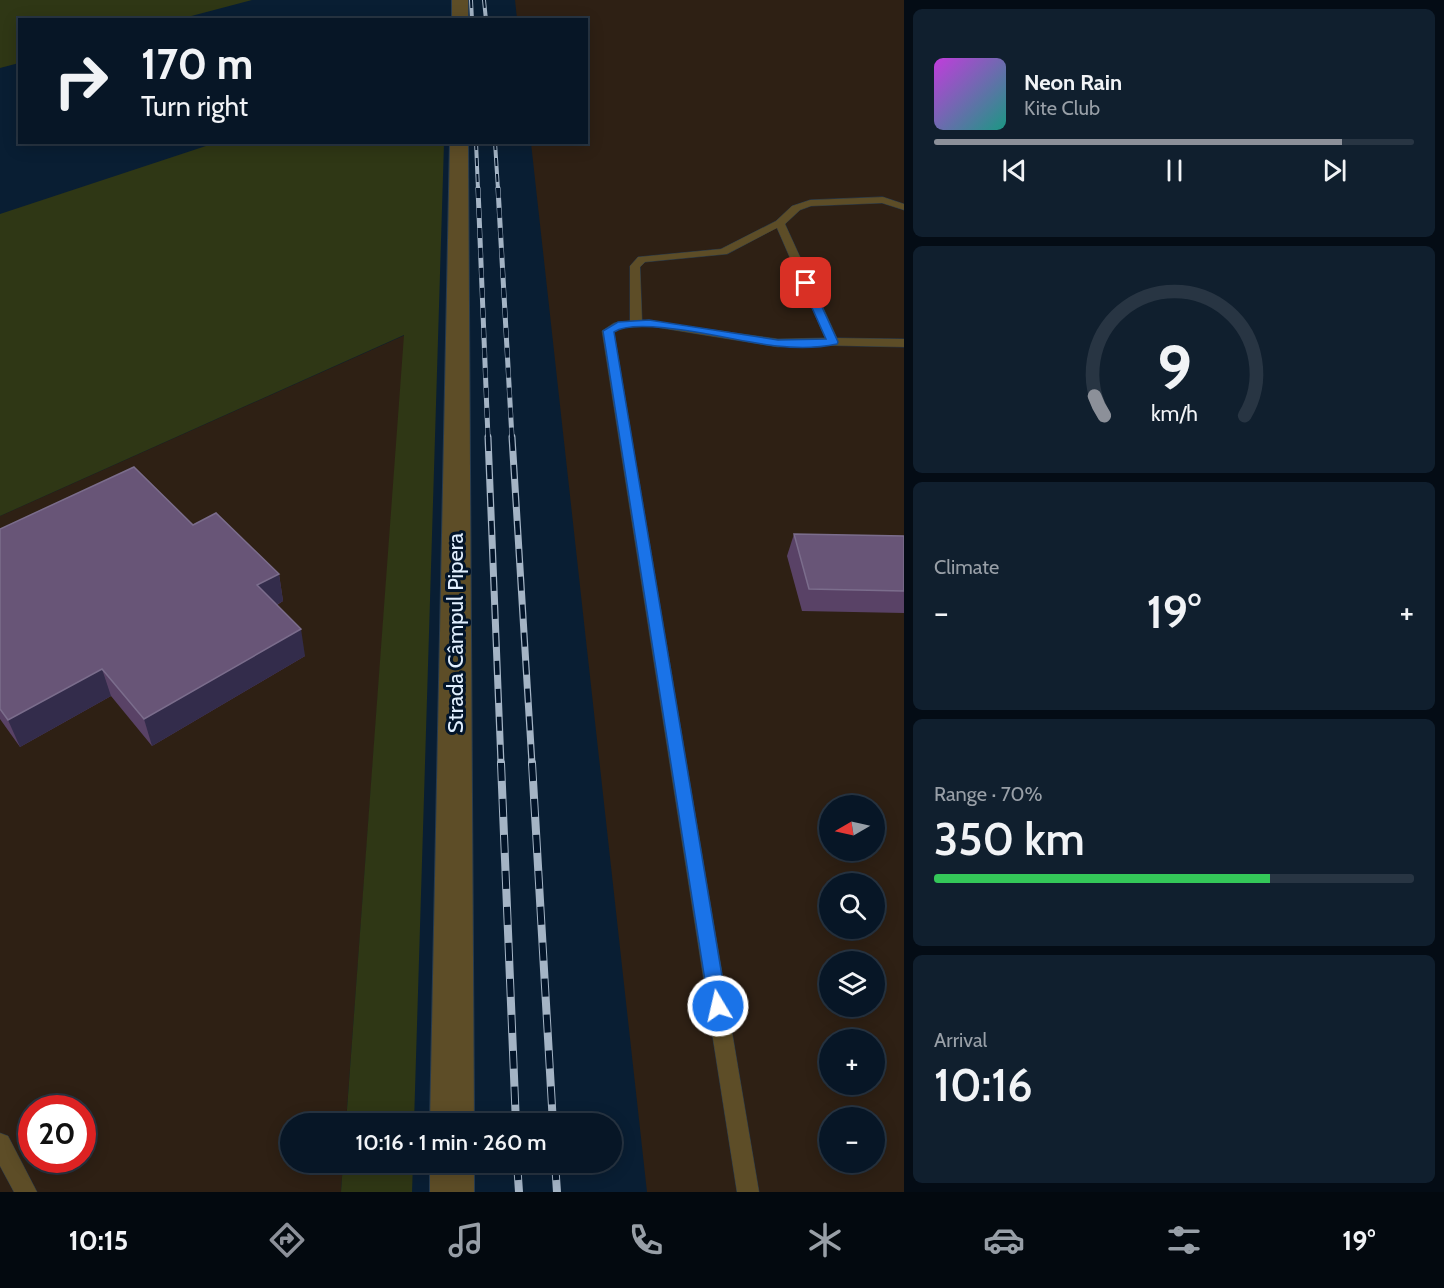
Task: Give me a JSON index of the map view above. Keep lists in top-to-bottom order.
{
  "streets": {
    "street": ["Strada Câmpul Pipera"]
  },
  "north": "left",
  "page": {
    "turn": ["170 m", "Turn right"],
    "song": ["Neon Rain", "Kite Club"],
    "tile": [
      "Climate",
      ["Range · 70%", "350 km"],
      ["Arrival", "10:16"]
    ],
    "heat": ["−", "19°", "+"],
    "map_buttons": ["+", "−"],
    "limit": "20",
    "trip": "10:16 · 1 min · 260 m",
    "tabs": ["10:15", "19°"],
    "gauge": ["9", "km/h"]
  }
}
